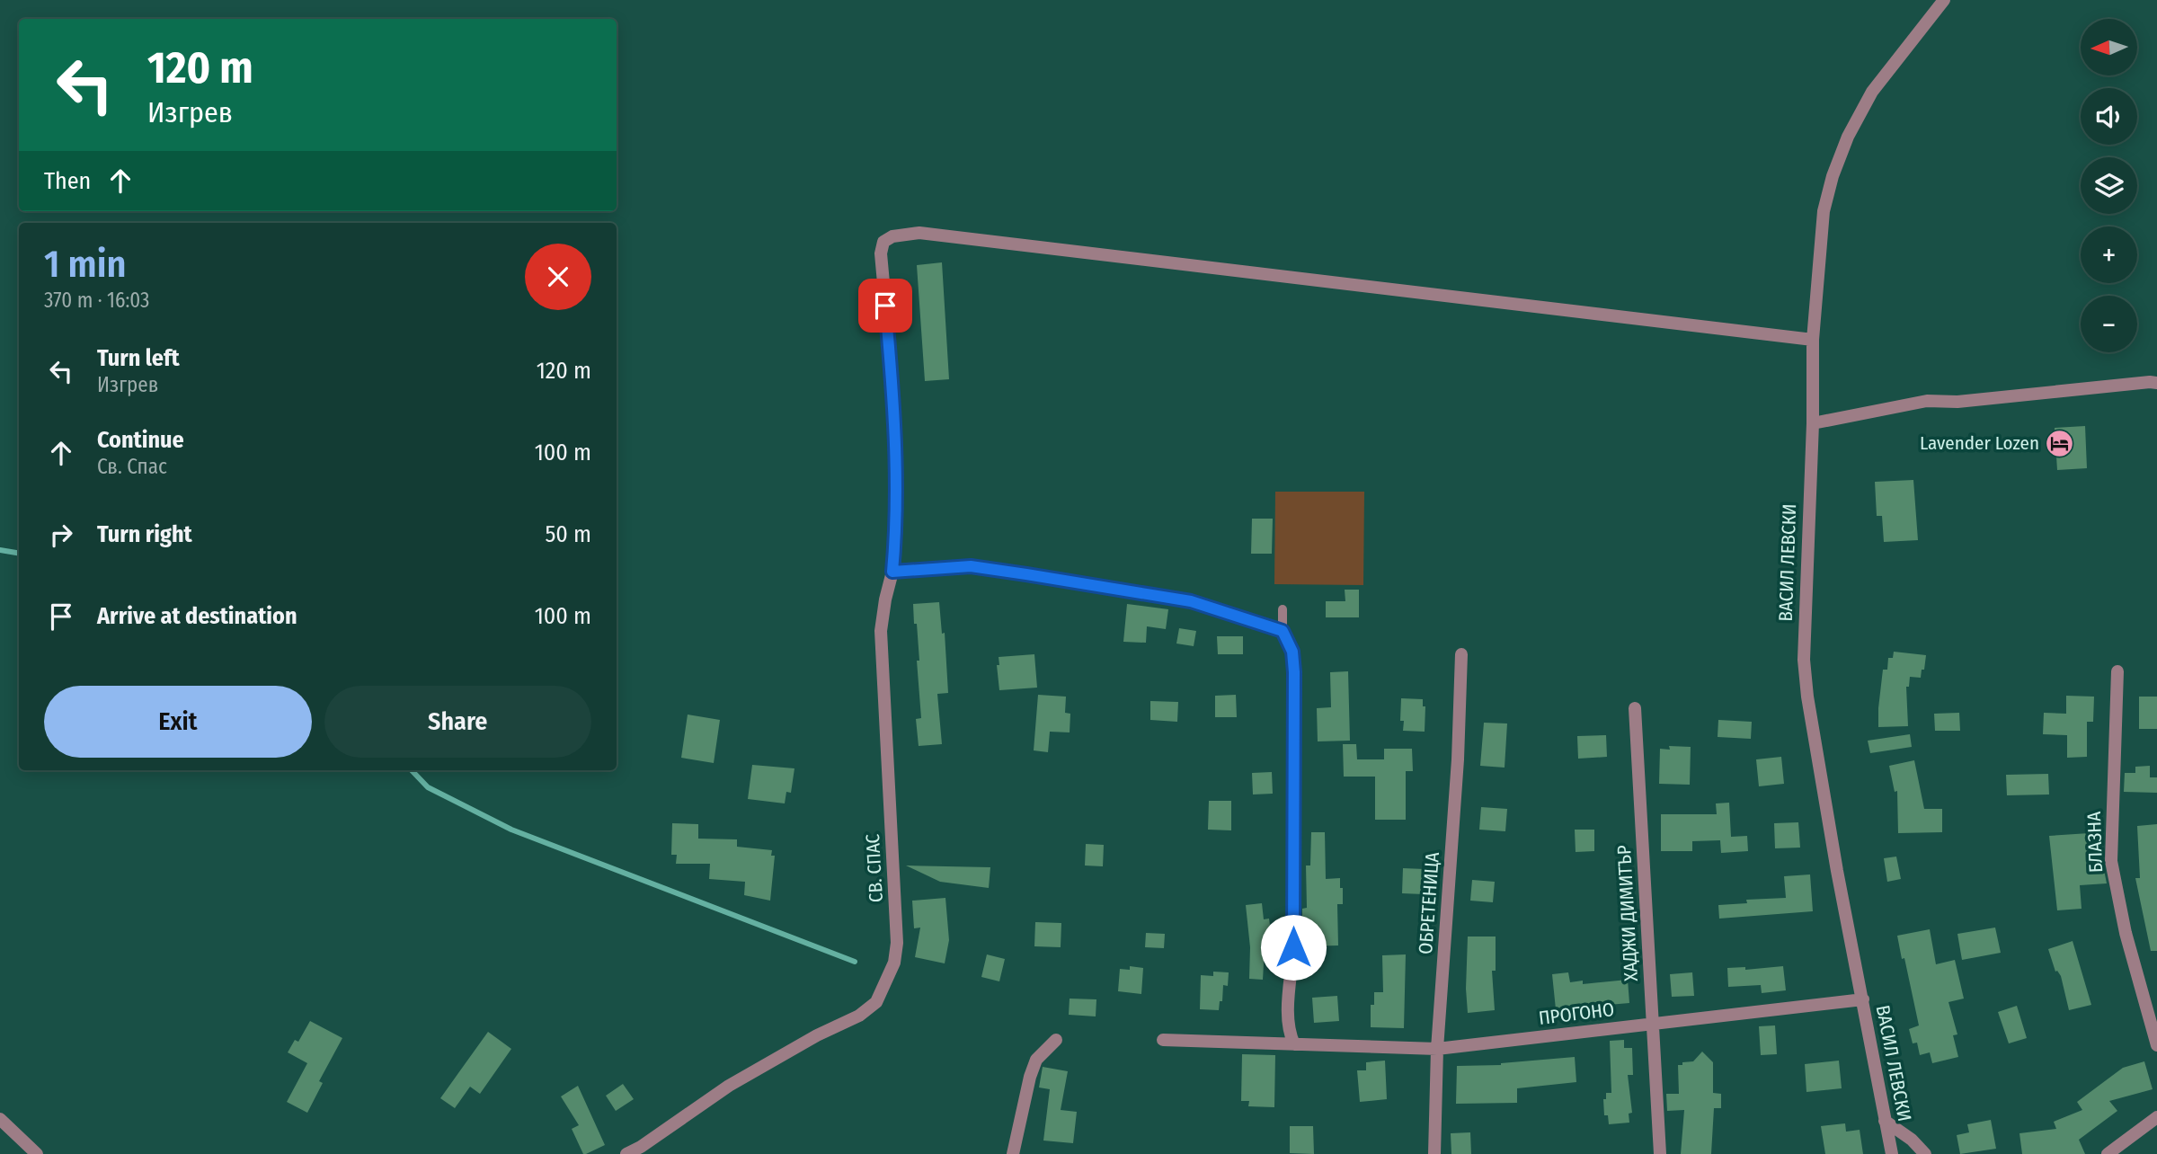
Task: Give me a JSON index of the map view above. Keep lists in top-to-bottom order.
{
  "streets": {
    "street": [
      "ВАСИЛ ЛЕВСКИ",
      "БЛАЗНА",
      "СВ. СПАС",
      "ОБРЕТЕНИЦА",
      "ХАДЖИ ДИМИТЪР",
      "ПРОГОНО"
    ]
  },
  "crossings": [
    ["ВАСИЛ ЛЕВСКИ", "СВ. СПАС"],
    ["ВАСИЛ ЛЕВСКИ", "ПРОГОНО"],
    ["ОБРЕТЕНИЦА", "ПРОГОНО"],
    ["ХАДЖИ ДИМИТЪР", "ПРОГОНО"]
  ],
  "places": {
    "hotel": ["Lavender Lozen"]
  },
  "north": "left",
  "page": {
    "map_buttons": ["+", "−"],
    "turn": ["120 m", "Изгрев"],
    "then": "Then",
    "heading": ["1 min", "370 m · 16:03"],
    "list": [
      {
        "name": "Turn left",
        "note": "Изгрев",
        "value": "120 m"
      },
      {
        "name": "Continue",
        "note": "Св. Спас",
        "value": "100 m"
      },
      {
        "name": "Turn right",
        "value": "50 m"
      },
      {
        "name": "Arrive at destination",
        "value": "100 m"
      }
    ],
    "buttons": ["Exit", "Share"]
  }
}
